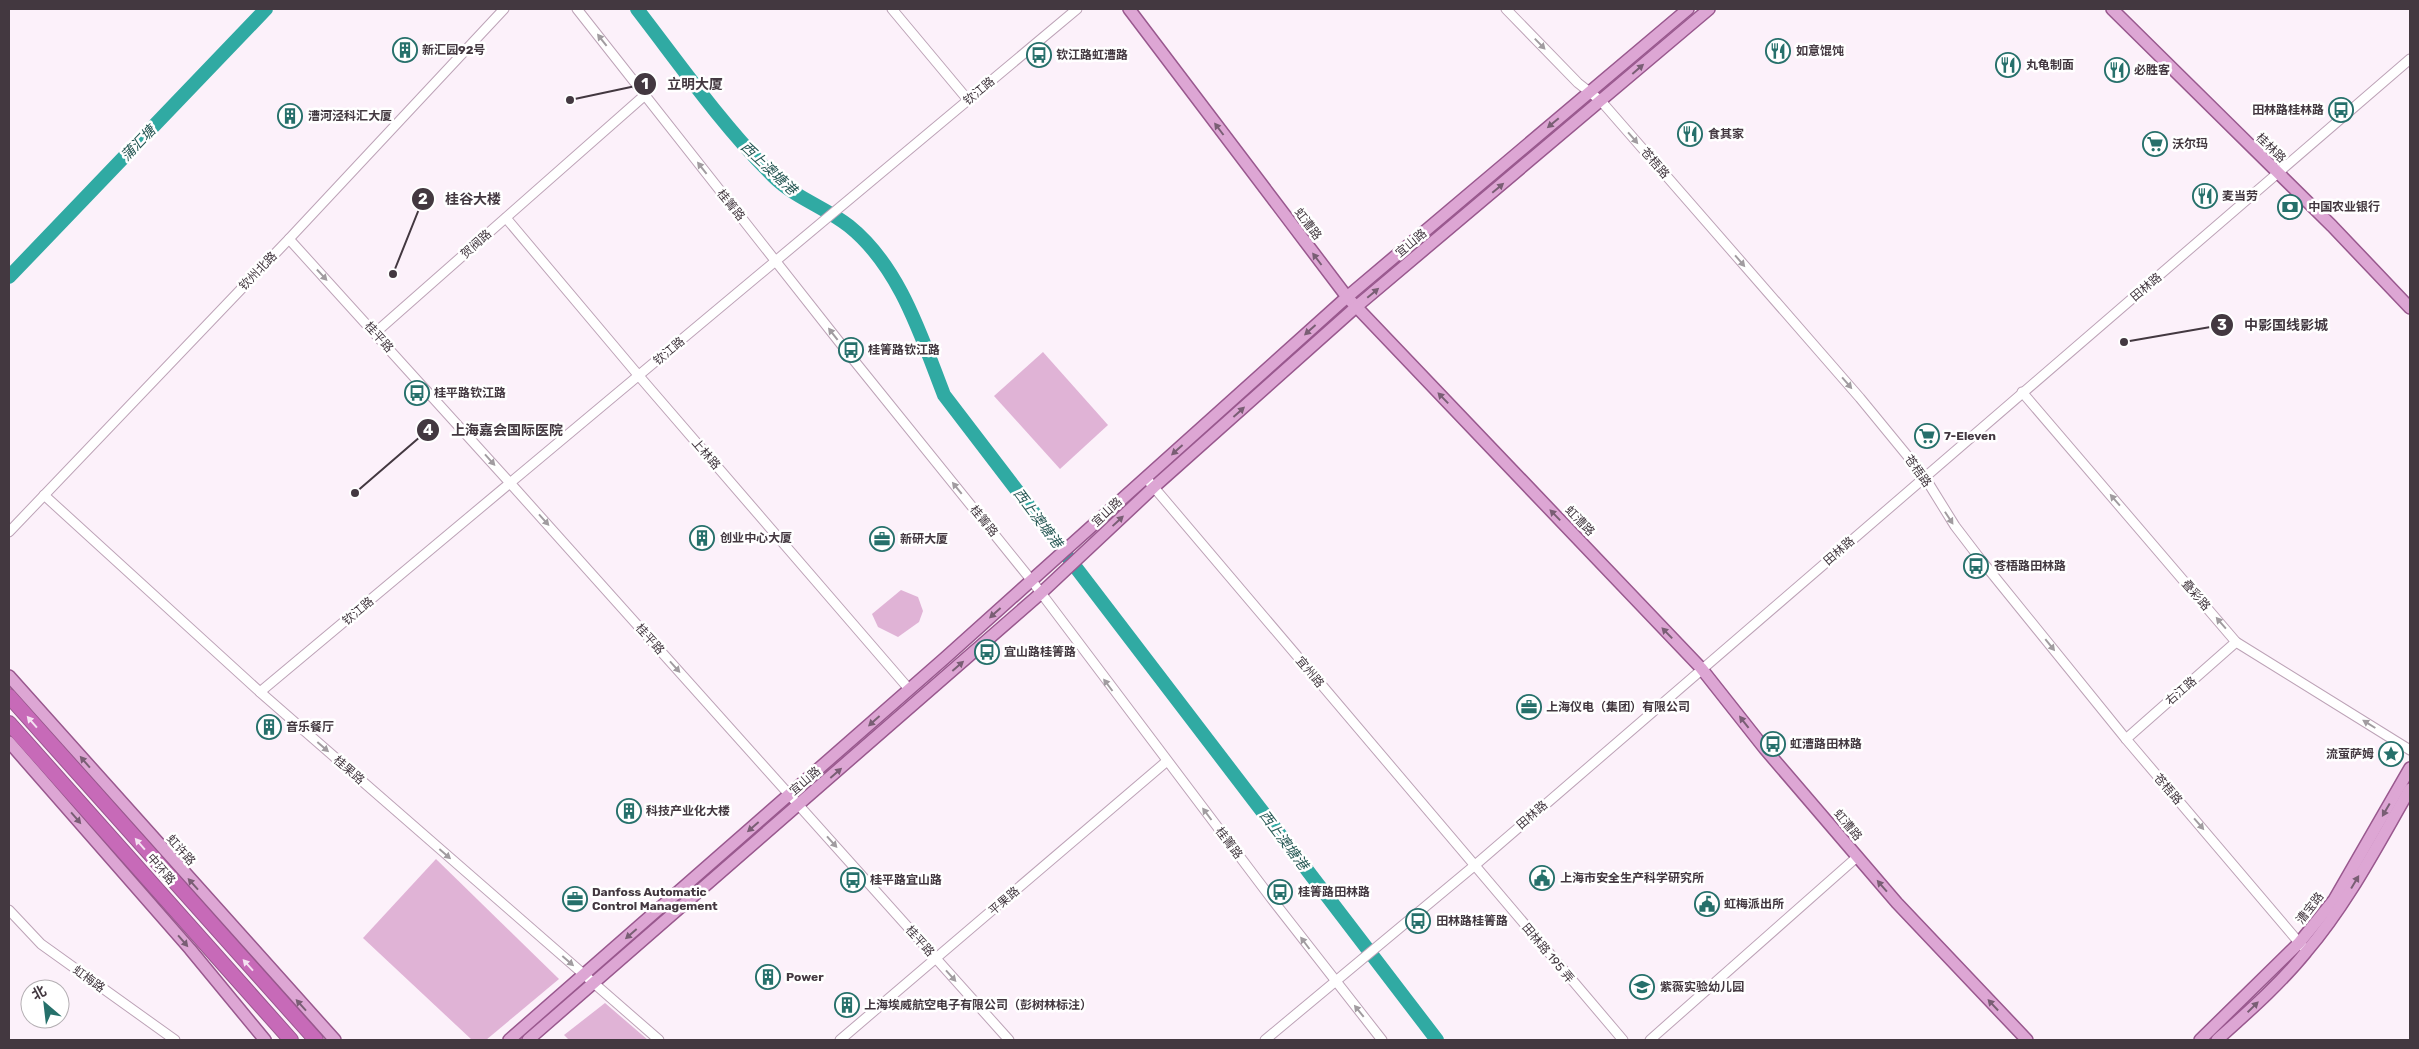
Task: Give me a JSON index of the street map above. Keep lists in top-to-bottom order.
{
  "streets": {
    "highway": ["中环路"],
    "main road": [
      "桂林路",
      "虹漕路",
      "宜山路",
      "虹许路",
      "漕宝路"
    ],
    "street": [
      "钦江路",
      "苍梧路",
      "桂箐路",
      "贺阀路",
      "钦州北路",
      "田林路",
      "桂平路",
      "上林路",
      "叠彩路",
      "宜州路",
      "右江路",
      "桂果路",
      "平果路",
      "田林路 195 弄",
      "虹梅路"
    ]
  },
  "crossings": [
    ["钦江路", "桂箐路"],
    ["钦江路", "桂平路"],
    ["钦江路", "上林路"],
    ["钦江路", "桂果路"],
    ["桂林路", "田林路"],
    ["苍梧路", "宜山路"],
    ["苍梧路", "田林路"],
    ["苍梧路", "右江路"],
    ["苍梧路", "漕宝路"],
    ["桂箐路", "宜山路"],
    ["桂箐路", "贺阀路"],
    ["桂箐路", "田林路"],
    ["桂箐路", "平果路"],
    ["虹漕路", "宜山路"],
    ["虹漕路", "田林路"],
    ["宜山路", "桂平路"],
    ["宜山路", "上林路"],
    ["宜山路", "宜州路"],
    ["宜山路", "桂果路"],
    ["贺阀路", "桂平路"],
    ["贺阀路", "上林路"],
    ["钦州北路", "桂平路"],
    ["钦州北路", "桂果路"],
    ["田林路", "叠彩路"],
    ["田林路", "宜州路"],
    ["田林路", "田林路 195 弄"],
    ["桂平路", "平果路"],
    ["叠彩路", "右江路"],
    ["宜州路", "田林路 195 弄"]
  ],
  "one_way": [
    "苍梧路",
    "桂箐路",
    "虹漕路",
    "桂平路",
    "叠彩路",
    "桂果路"
  ],
  "water": ["蒲汇塘", "西上澳塘港"],
  "places": {
    "building": [
      "新汇园92号",
      "漕河泾科汇大厦",
      "创业中心大厦",
      "音乐餐厅",
      "科技产业化大楼",
      "Power",
      "上海埃威航空电子有限公司（彭树林标注）"
    ],
    "restaurant": [
      "如意馄饨",
      "丸龟制面",
      "必胜客",
      "食其家",
      "麦当劳"
    ],
    "bus stop": [
      "钦江路虹漕路",
      "田林路桂林路",
      "桂箐路钦江路",
      "桂平路钦江路",
      "苍梧路田林路",
      "宜山路桂箐路",
      "虹漕路田林路",
      "桂平路宜山路",
      "桂箐路田林路",
      "田林路桂箐路"
    ],
    "other": [
      "立明大厦",
      "桂谷大楼",
      "中影国线影城",
      "上海嘉会国际医院"
    ],
    "supermarket": ["沃尔玛", "7-Eleven"],
    "bank": ["中国农业银行"],
    "office": ["新研大厦", "上海仪电（集团）有限公司", "Danfoss Automatic Control Management"],
    "place": ["流萤萨姆"],
    "public building": ["上海市安全生产科学研究所", "虹梅派出所"],
    "school or university": ["紫薇实验幼儿园"]
  },
  "north": "top left"
}
